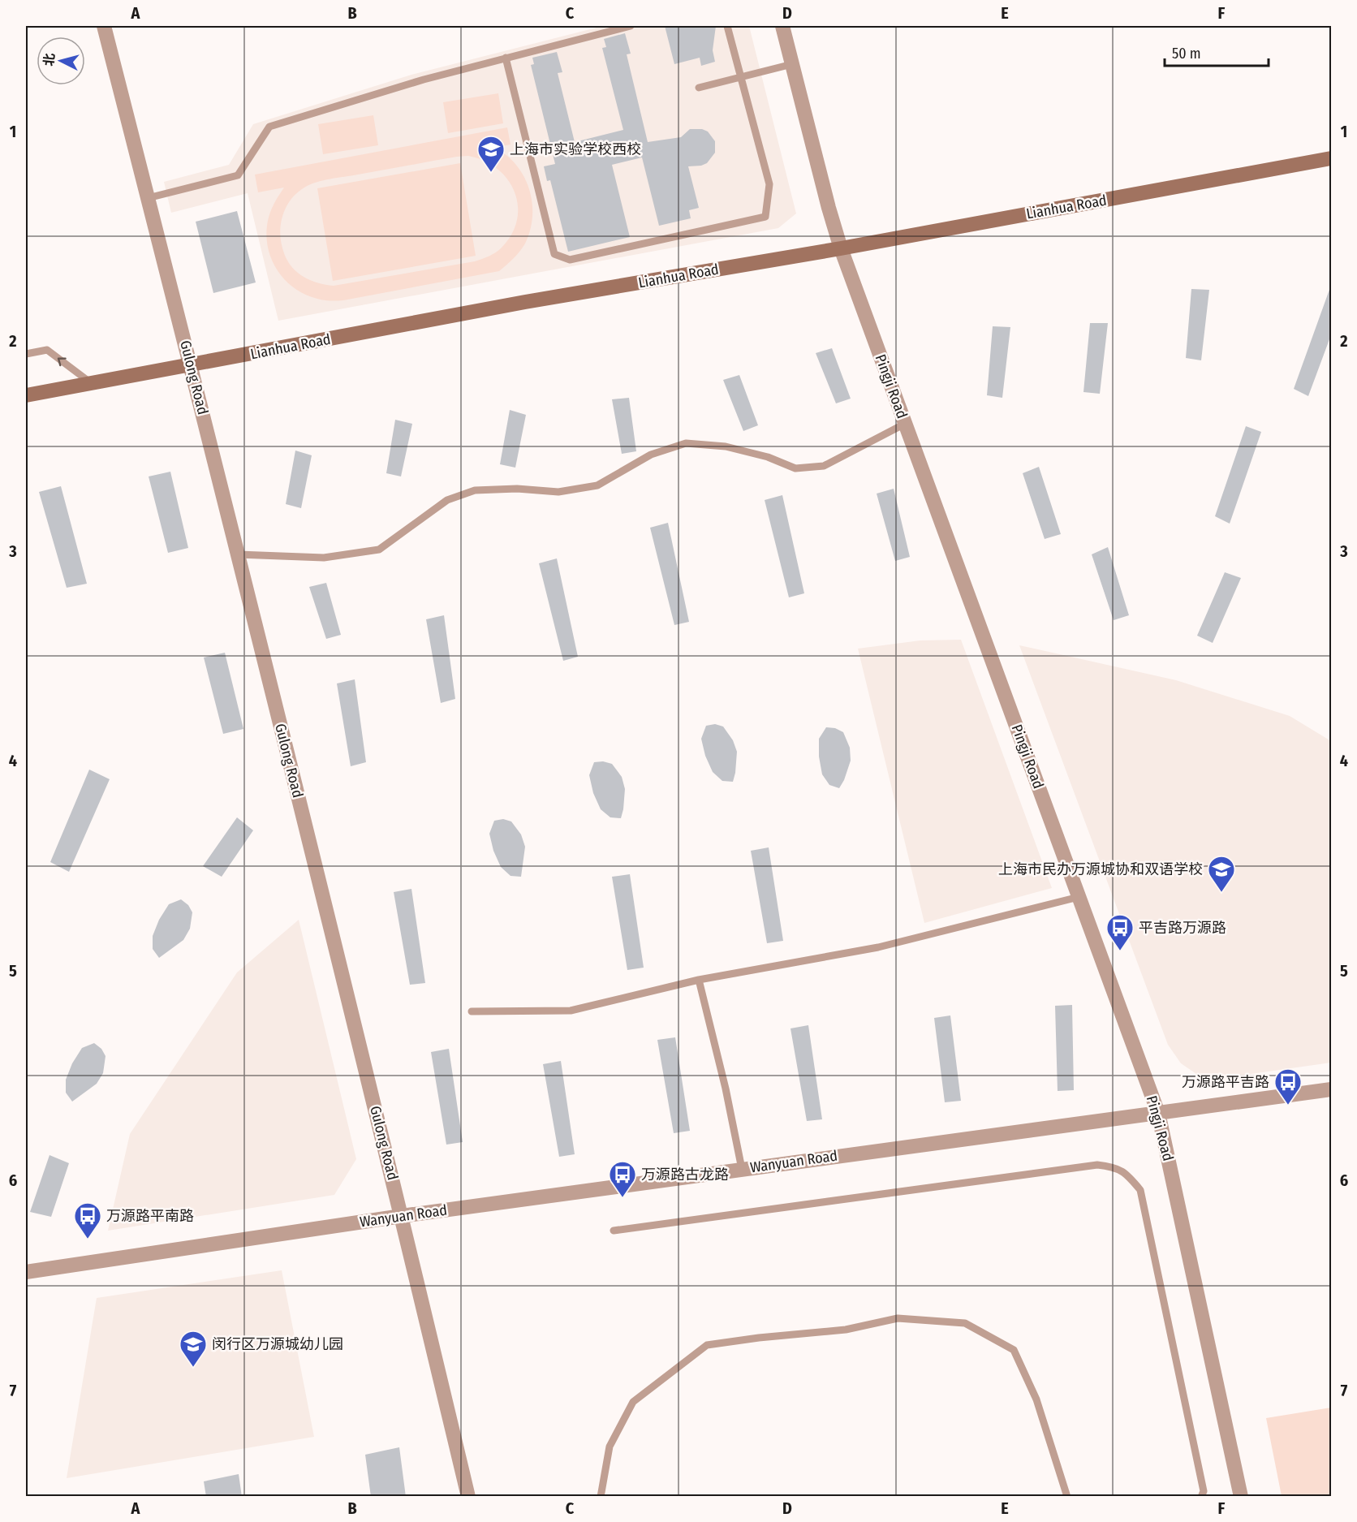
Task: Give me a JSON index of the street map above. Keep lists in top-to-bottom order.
{
  "streets": {
    "main road": ["Lianhua Road"],
    "street": ["Gulong Road", "Pingji Road", "Wanyuan Road"]
  },
  "crossings": [
    ["Lianhua Road", "Gulong Road"],
    ["Lianhua Road", "Pingji Road"],
    ["Gulong Road", "Wanyuan Road"],
    ["Pingji Road", "Wanyuan Road"]
  ],
  "places": {
    "school or university": ["上海市实验学校西校", "上海市民办万源城协和双语学校", "闵行区万源城幼儿园"],
    "bus stop": [
      "平吉路万源路",
      "万源路平吉路",
      "万源路古龙路",
      "万源路平南路"
    ]
  },
  "scale_bar": "50 m",
  "north": "left",
  "grid": {
    "columns": [
      "A",
      "B",
      "C",
      "D",
      "E",
      "F"
    ],
    "rows": [
      "1",
      "2",
      "3",
      "4",
      "5",
      "6",
      "7"
    ]
  }
}
